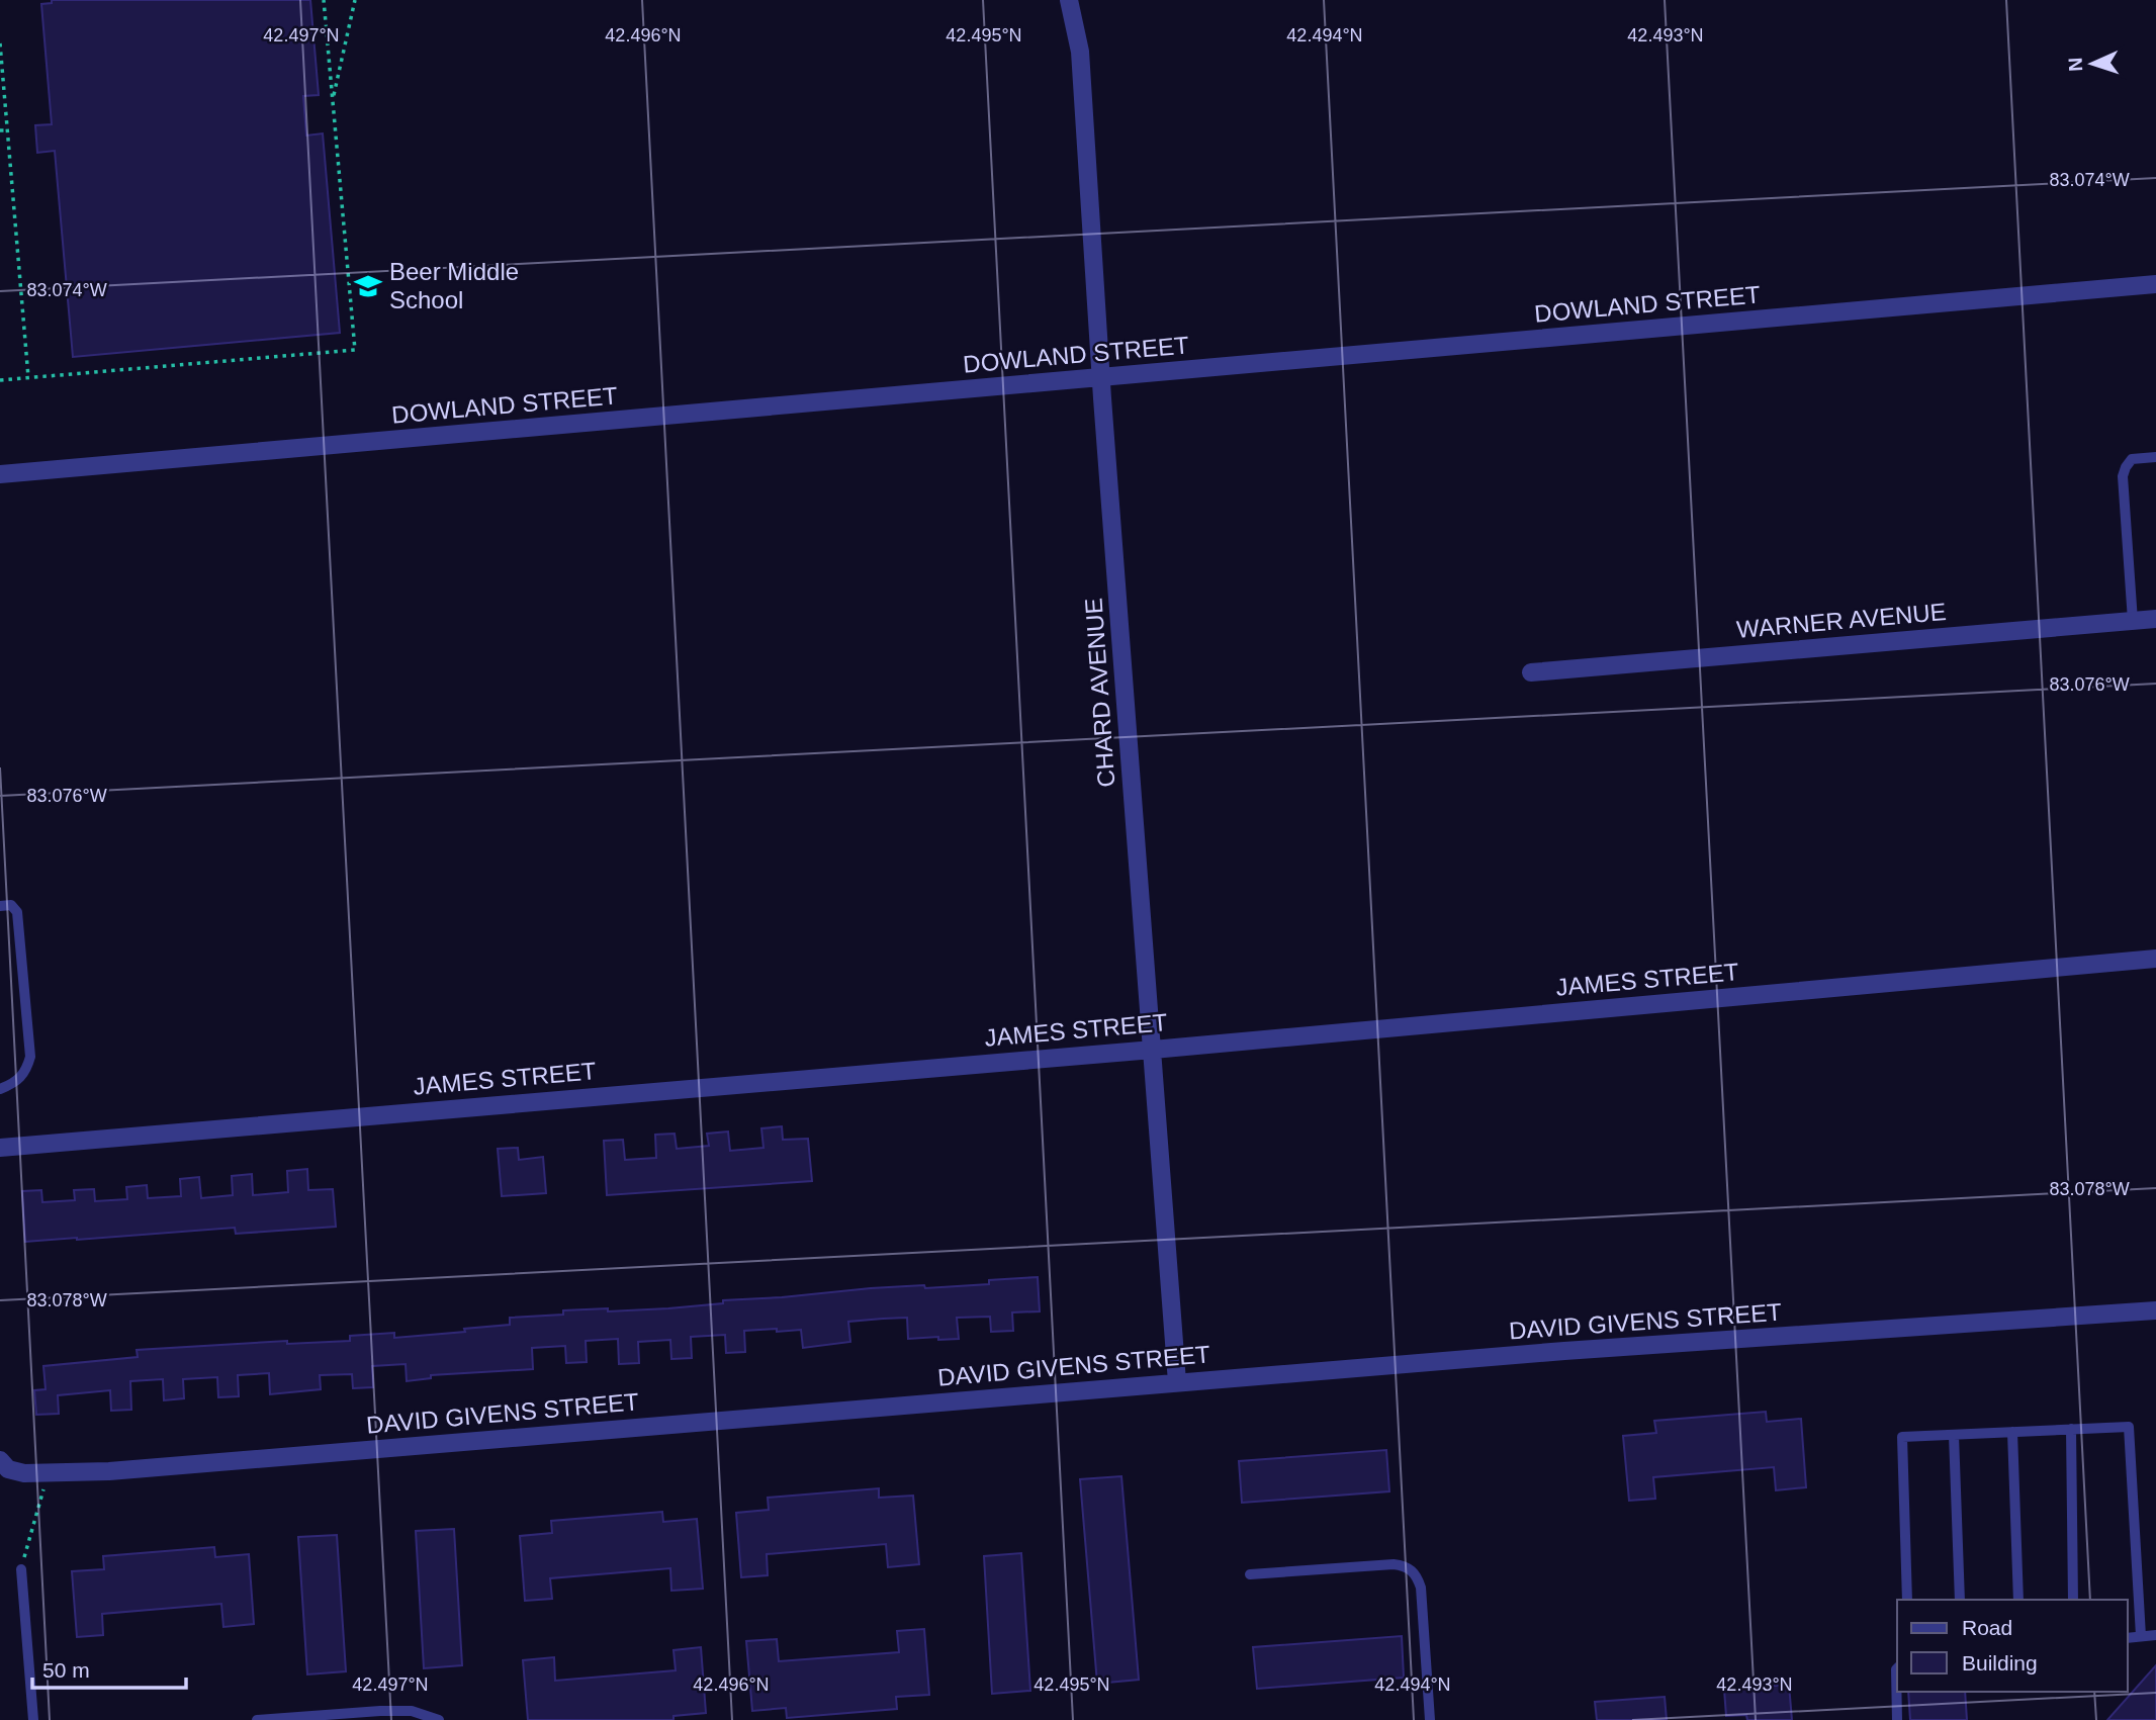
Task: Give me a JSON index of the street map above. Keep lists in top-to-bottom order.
{
  "streets": {
    "street": [
      "DOWLAND STREET",
      "WARNER AVENUE",
      "CHARD AVENUE",
      "JAMES STREET",
      "DAVID GIVENS STREET"
    ]
  },
  "crossings": [
    ["DOWLAND STREET", "CHARD AVENUE"],
    ["CHARD AVENUE", "JAMES STREET"],
    ["CHARD AVENUE", "DAVID GIVENS STREET"]
  ],
  "places": {
    "school or university": ["Beer Middle School"]
  },
  "legend": ["Road", "Building"],
  "scale_bar": "50 m",
  "north": "left",
  "coordinates": [
    "42.497°N",
    "42.496°N",
    "42.495°N",
    "42.494°N",
    "42.493°N",
    "83.074°W",
    "83.076°W",
    "83.078°W"
  ]
}
